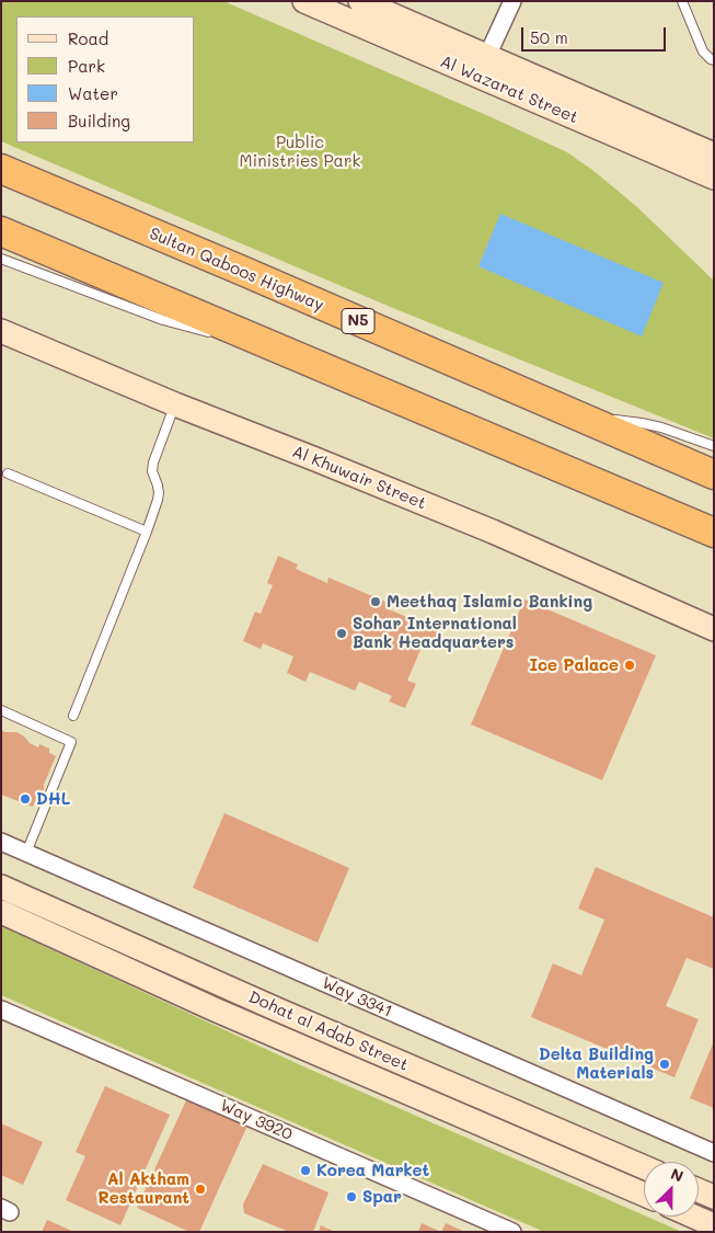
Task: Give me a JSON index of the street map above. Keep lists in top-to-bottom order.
{
  "streets": {
    "highway": ["Sultan Qaboos Highway", "N5"],
    "street": [
      "Al Wazarat Street",
      "Al Khuwair Street",
      "Way 3341",
      "Dohat al Adab Street",
      "Way 3920"
    ]
  },
  "parks": ["Public Ministries Park"],
  "places": [
    "Meethaq Islamic Banking",
    "Sohar International Bank Headquarters",
    "Ice Palace",
    "DHL",
    "Delta Building Materials",
    "Korea Market",
    "Al Aktham Restaurant",
    "Spar"
  ],
  "legend": [
    "Road",
    "Park",
    "Water",
    "Building"
  ],
  "scale_bar": "50 m",
  "north": "top right"
}
